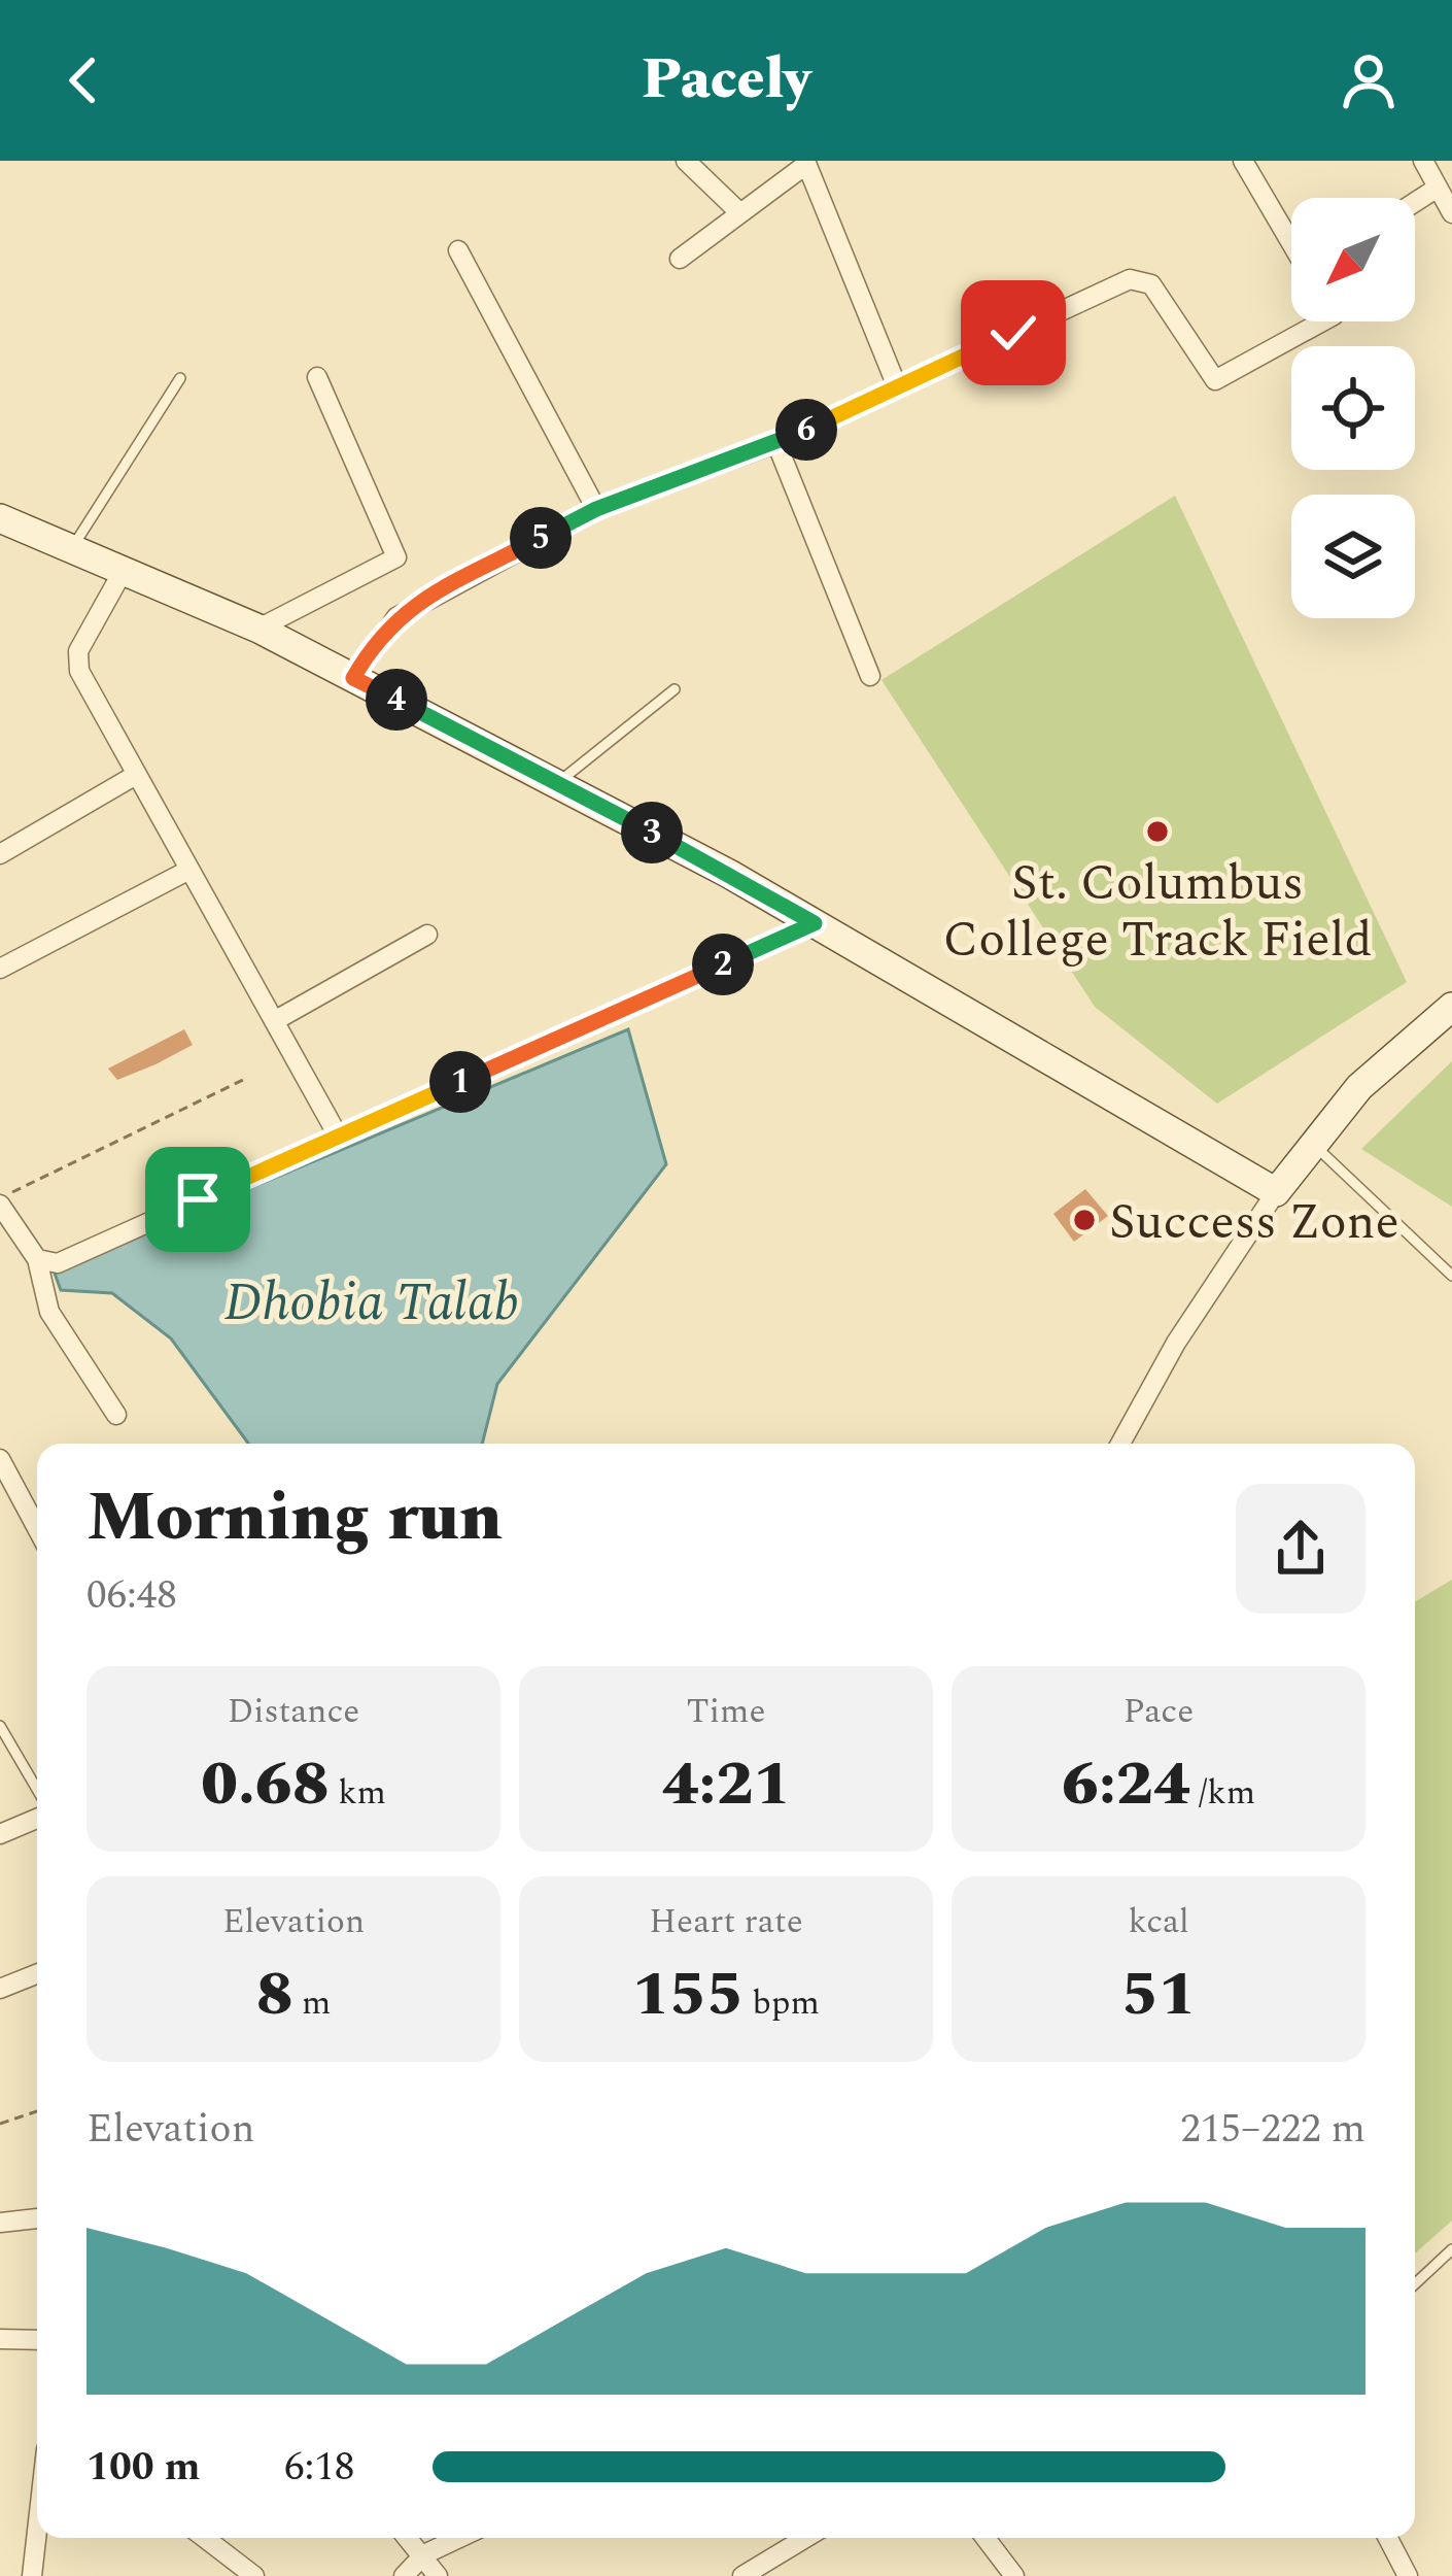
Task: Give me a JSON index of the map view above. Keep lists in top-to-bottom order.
{
  "water": ["Dhobia Talab"],
  "places": ["St. Columbus College Track Field", "Success Zone"],
  "north": "bottom left",
  "page": {
    "header": "Pacely",
    "pins": [
      "6",
      "5",
      "4",
      "3",
      "2",
      "1"
    ],
    "heading": ["Morning run", "06:48"],
    "stats": [
      ["Distance", "0.68 km"],
      ["Time", "4:21"],
      ["Pace", "6:24 /km"],
      ["Elevation", "8 m"],
      ["Heart rate", "155 bpm"],
      ["kcal", "51"]
    ],
    "chart": ["Elevation", "215–222 m"],
    "list": [
      {
        "name": "100 m",
        "note": "6:18"
      }
    ]
  }
}
